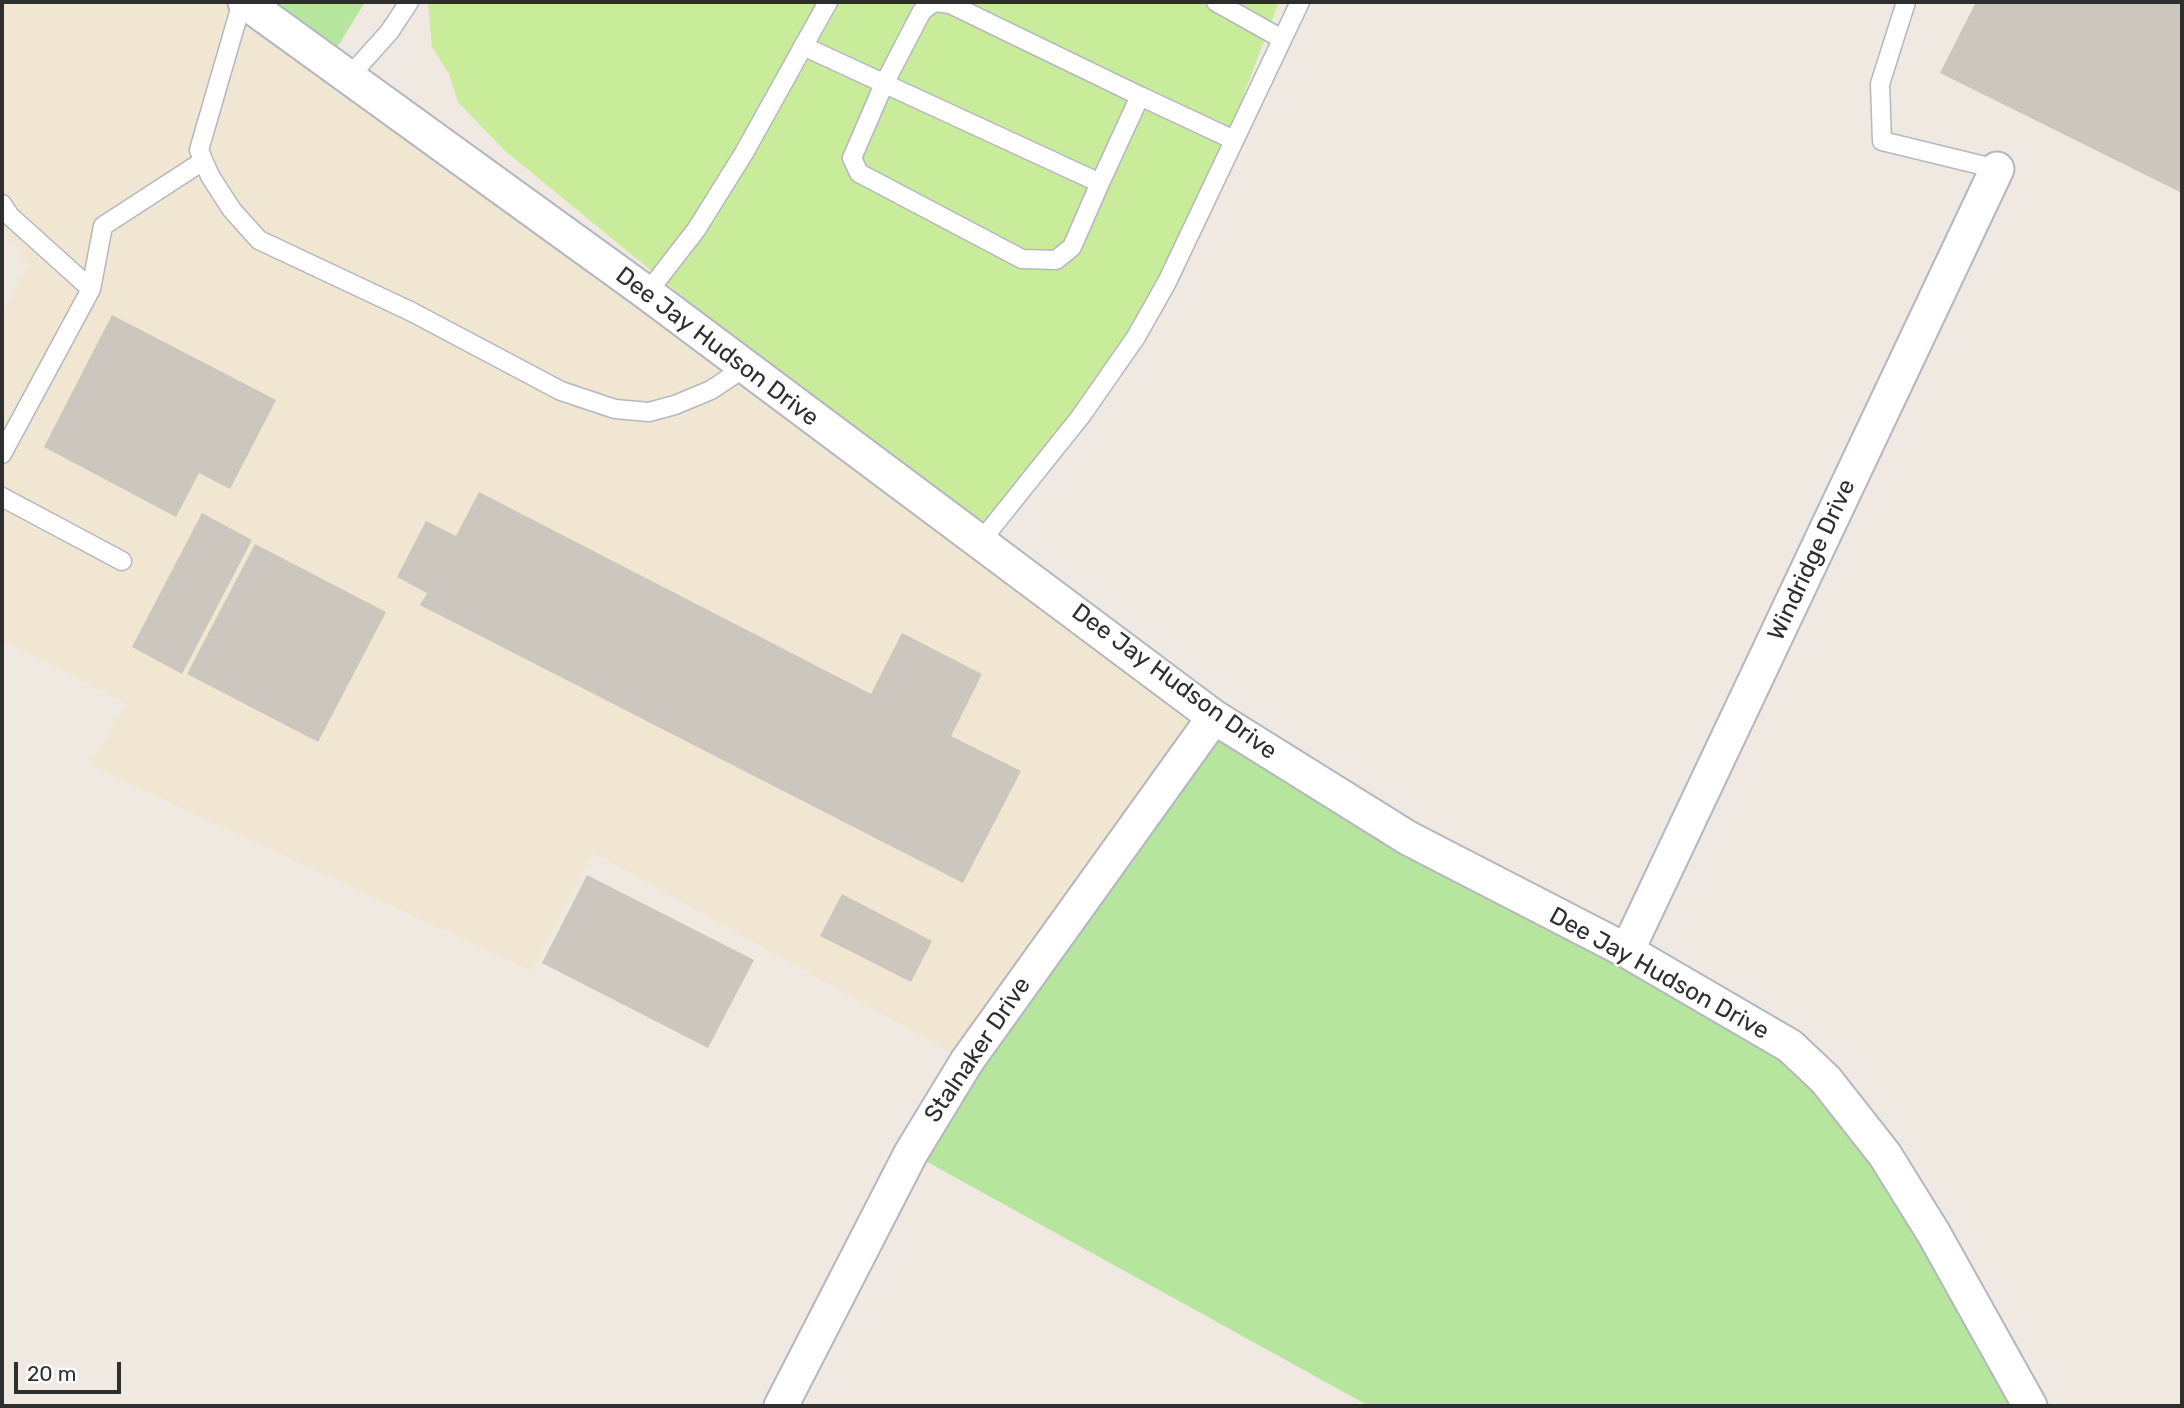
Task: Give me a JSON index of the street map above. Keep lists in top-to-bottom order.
{
  "streets": {
    "street": ["Dee Jay Hudson Drive", "Windridge Drive", "Stalnaker Drive"]
  },
  "crossings": [
    ["Dee Jay Hudson Drive", "Windridge Drive"],
    ["Dee Jay Hudson Drive", "Stalnaker Drive"]
  ],
  "scale_bar": "20 m"
}
